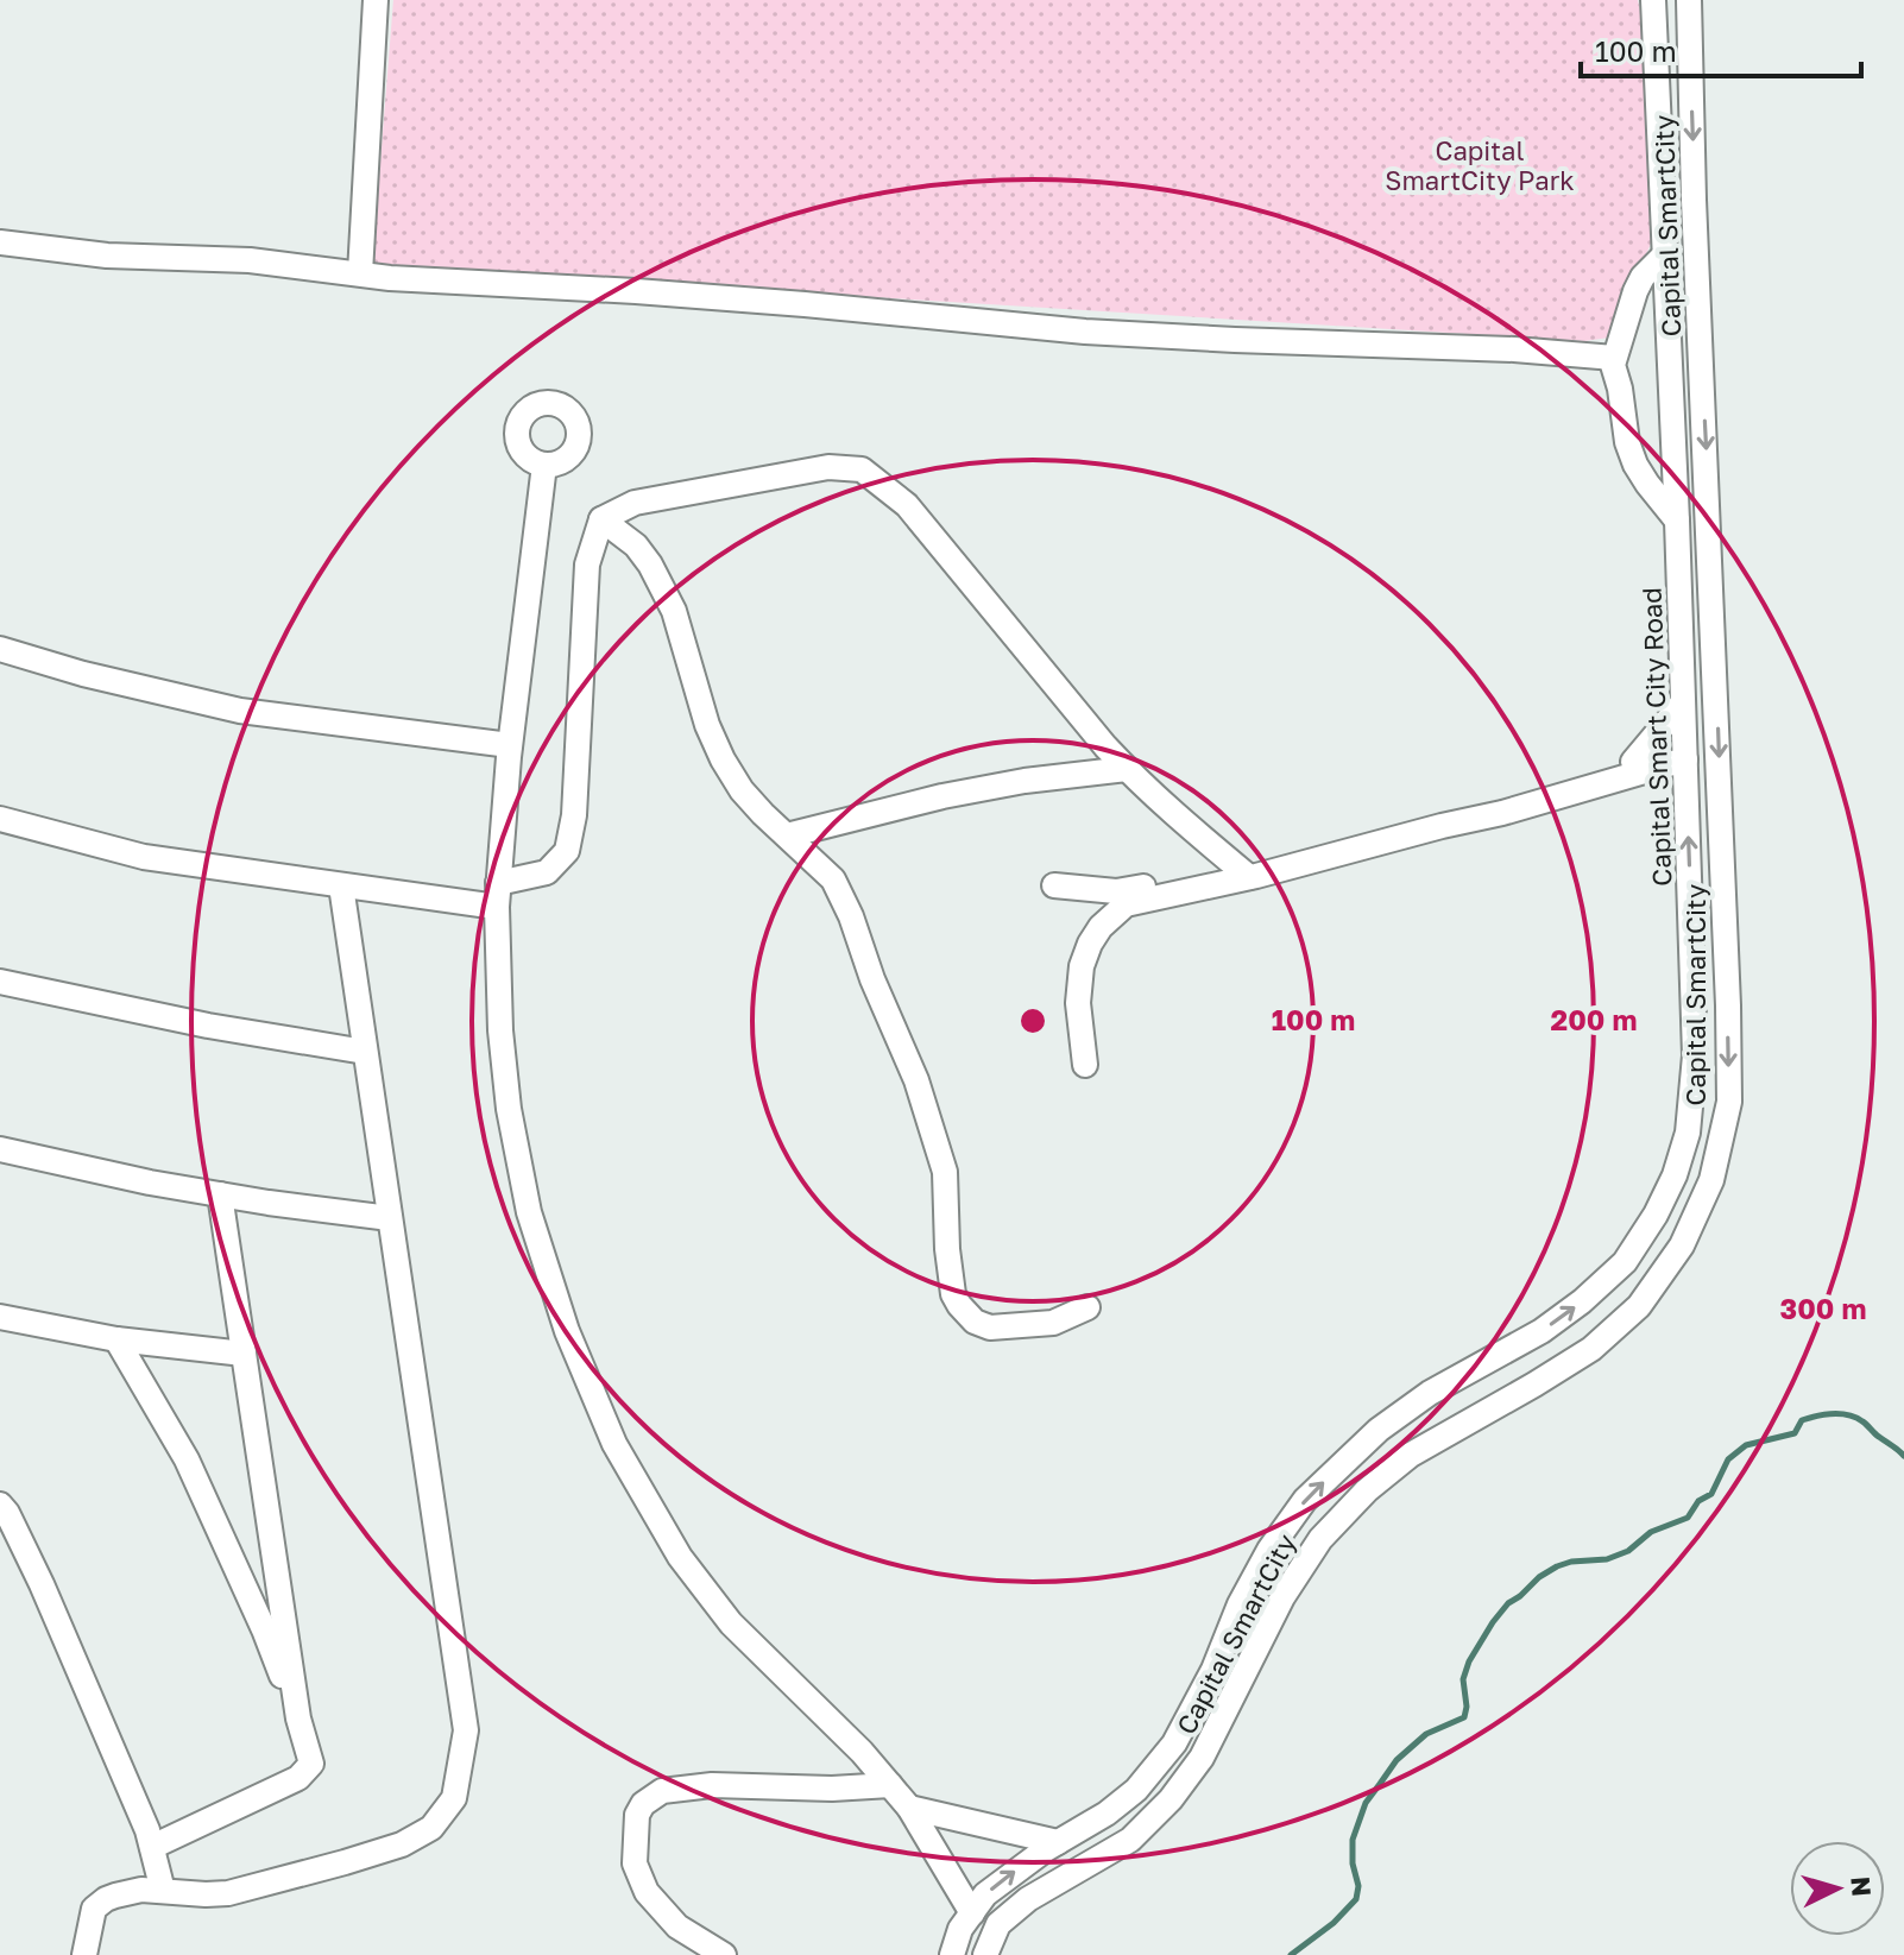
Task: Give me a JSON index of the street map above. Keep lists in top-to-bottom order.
{
  "streets": {
    "street": ["Capital SmartCity", "Capital Smart City Road"]
  },
  "one_way": ["Capital SmartCity", "Capital Smart City Road"],
  "parks": ["Capital SmartCity Park"],
  "scale_bar": "100 m",
  "north": "right",
  "rings": ["100 m", "200 m", "300 m"]
}
